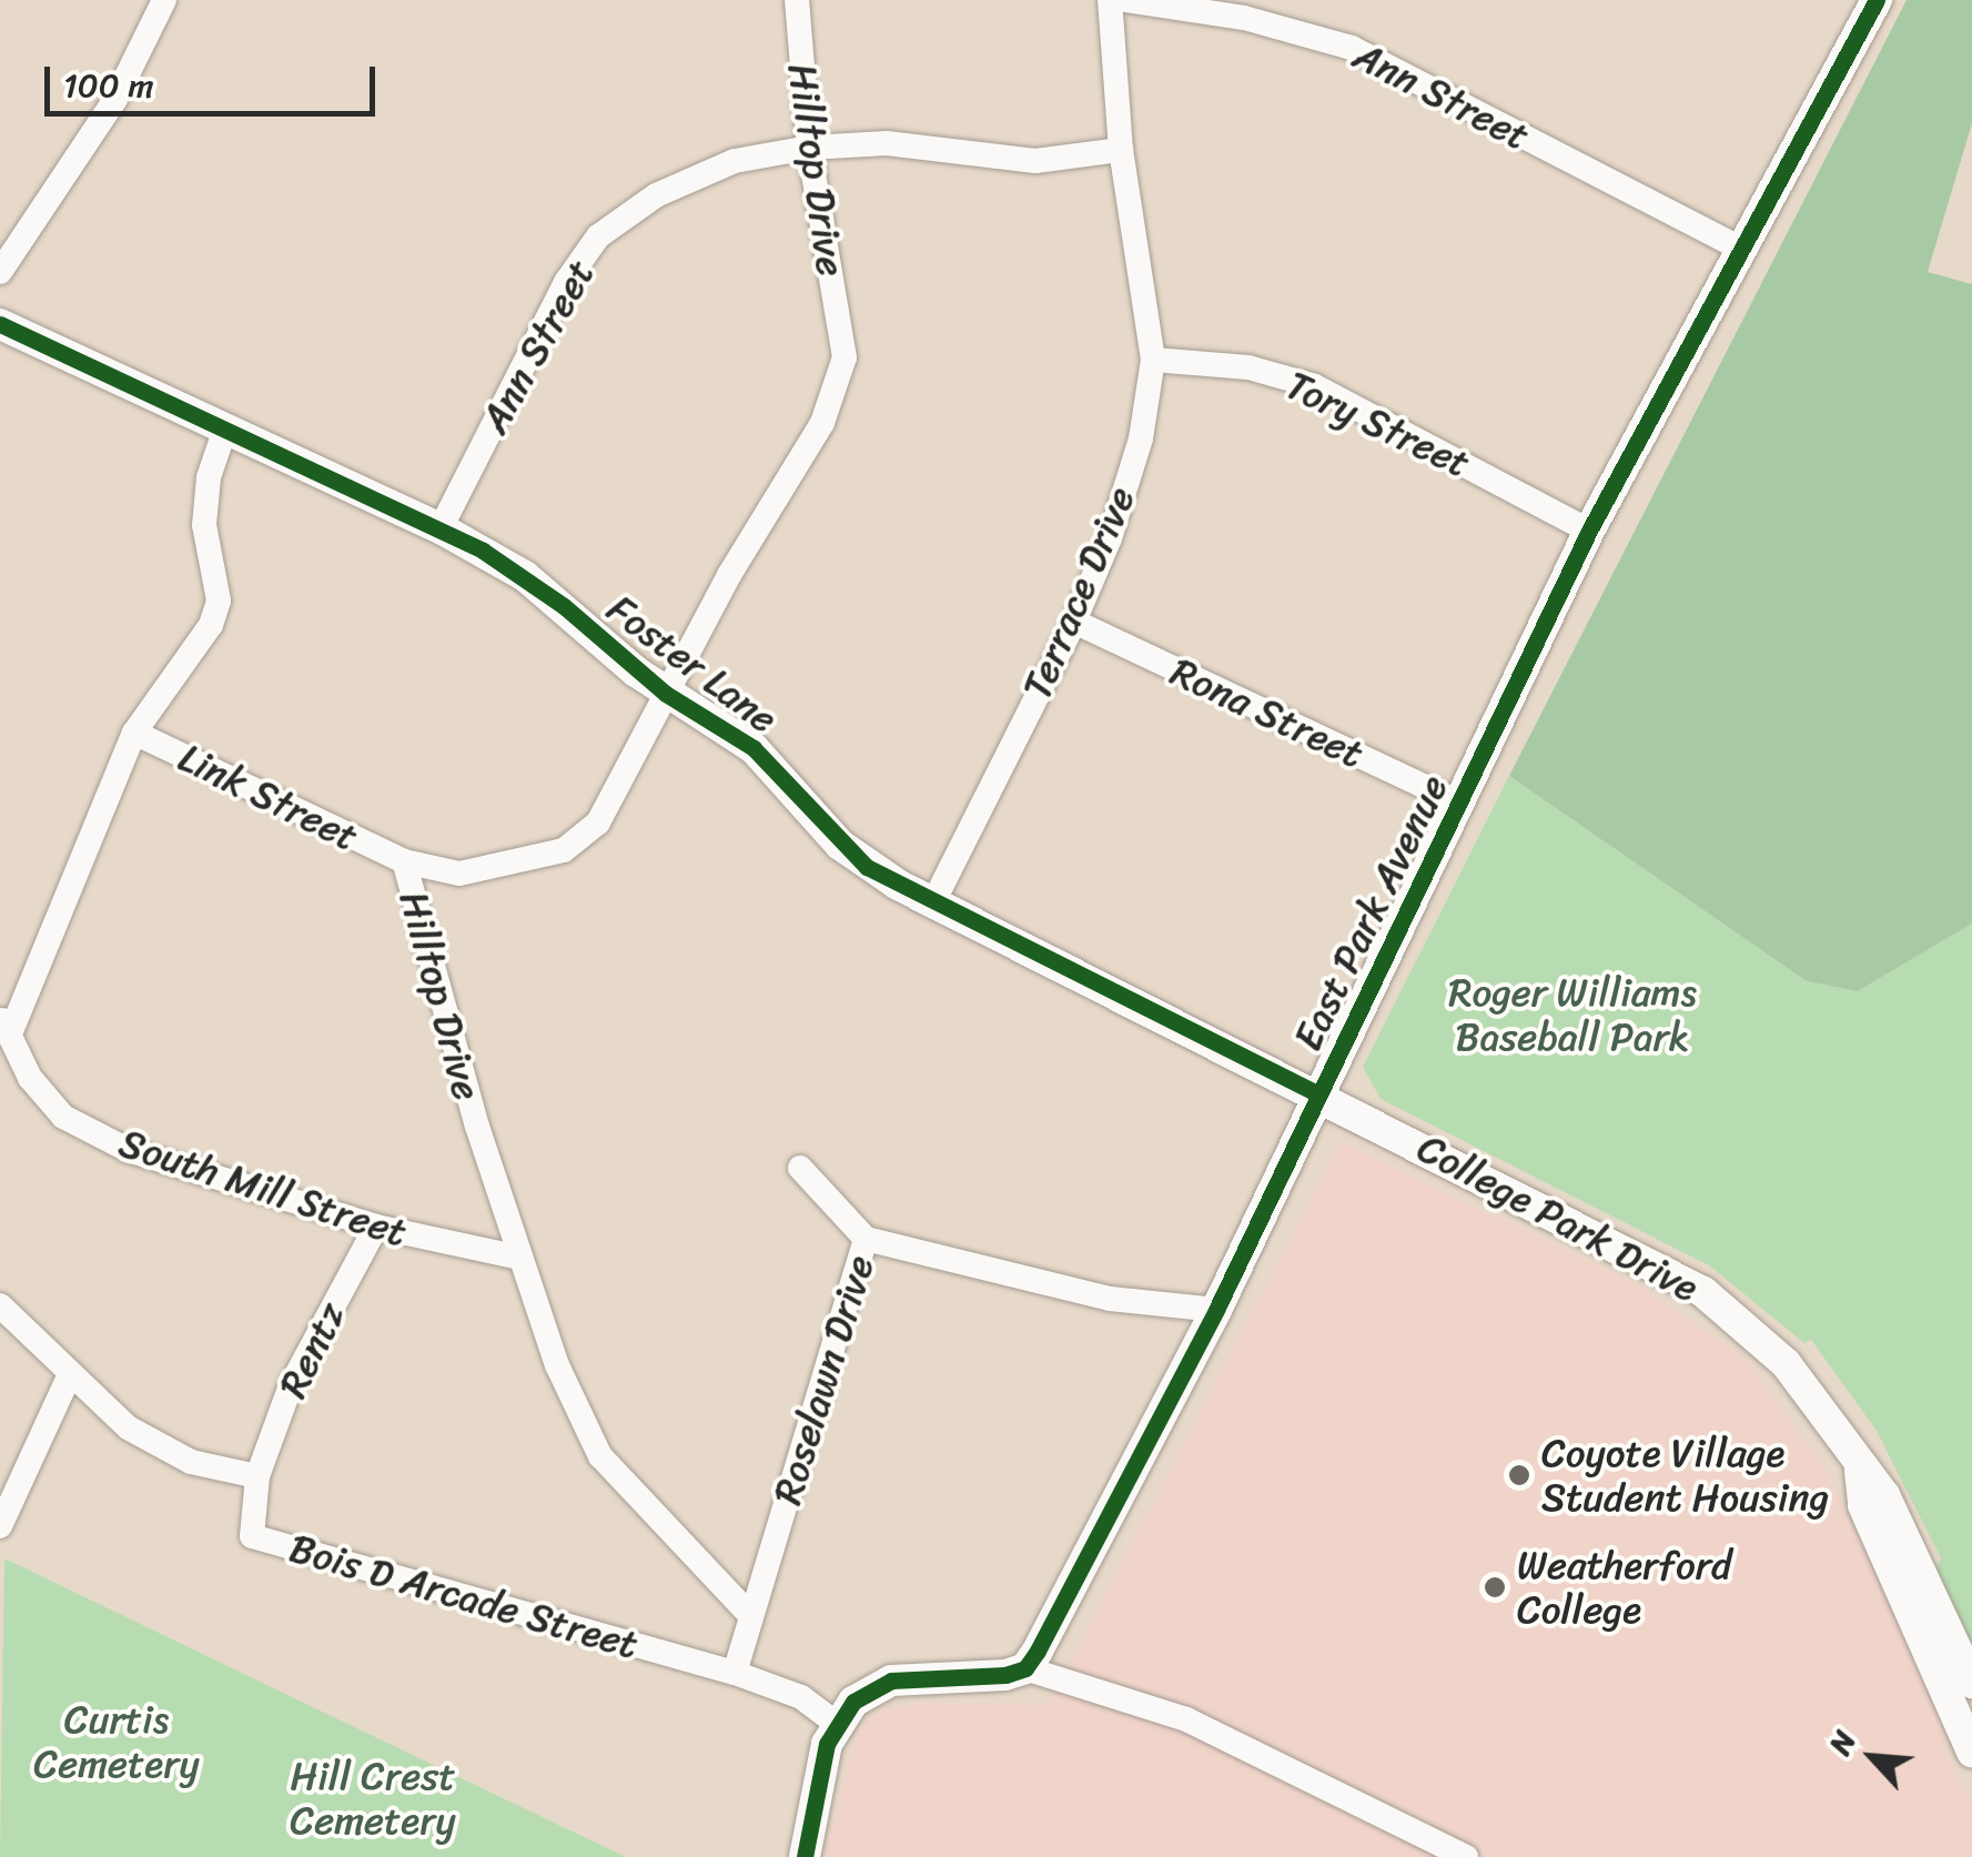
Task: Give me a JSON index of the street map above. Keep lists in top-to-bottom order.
{
  "streets": {
    "street": [
      "Ann Street",
      "Hilltop Drive",
      "Tory Street",
      "Terrace Drive",
      "Foster Lane",
      "Rona Street",
      "Link Street",
      "East Park Avenue",
      "South Mill Street",
      "College Park Drive",
      "Rentz",
      "Roselawn Drive",
      "Bois D Arcade Street"
    ]
  },
  "crossings": [
    ["Ann Street", "Hilltop Drive"],
    ["Ann Street", "Terrace Drive"],
    ["Ann Street", "Foster Lane"],
    ["Ann Street", "East Park Avenue"],
    ["Hilltop Drive", "Foster Lane"],
    ["Hilltop Drive", "Link Street"],
    ["Hilltop Drive", "South Mill Street"],
    ["Hilltop Drive", "Roselawn Drive"],
    ["Tory Street", "Terrace Drive"],
    ["Tory Street", "East Park Avenue"],
    ["Terrace Drive", "Foster Lane"],
    ["Terrace Drive", "Rona Street"],
    ["Foster Lane", "East Park Avenue"],
    ["Foster Lane", "College Park Drive"],
    ["Rona Street", "East Park Avenue"],
    ["East Park Avenue", "College Park Drive"],
    ["East Park Avenue", "Roselawn Drive"],
    ["South Mill Street", "Rentz"],
    ["Rentz", "Bois D Arcade Street"],
    ["Roselawn Drive", "Bois D Arcade Street"]
  ],
  "parks": ["Roger Williams Baseball Park", "Curtis Cemetery", "Hill Crest Cemetery"],
  "places": ["Coyote Village Student Housing", "Weatherford College"],
  "scale_bar": "100 m",
  "north": "top left"
}
